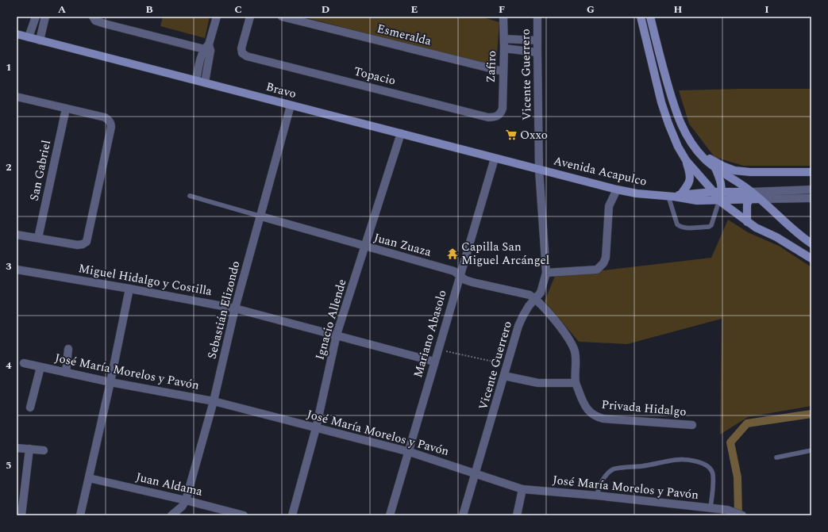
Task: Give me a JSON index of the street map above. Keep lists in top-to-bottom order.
{
  "streets": {
    "main road": ["Bravo", "Avenida Acapulco"],
    "street": [
      "Esmeralda",
      "Zafiro",
      "Vicente Guerrero",
      "Topacio",
      "San Gabriel",
      "Juan Zuaza",
      "Miguel Hidalgo y Costilla",
      "Sebastián Elizondo",
      "Ignacio Allende",
      "Mariano Abasolo",
      "José María Morelos y Pavón",
      "Privada Hidalgo",
      "Juan Aldama"
    ]
  },
  "crossings": [
    ["Esmeralda", "Zafiro"],
    ["Zafiro", "Topacio"],
    ["Vicente Guerrero", "Bravo"],
    ["Vicente Guerrero", "Avenida Acapulco"],
    ["Vicente Guerrero", "Juan Zuaza"],
    ["Vicente Guerrero", "José María Morelos y Pavón"],
    ["Bravo", "Avenida Acapulco"],
    ["Bravo", "Sebastián Elizondo"],
    ["Bravo", "Ignacio Allende"],
    ["Bravo", "Mariano Abasolo"],
    ["Juan Zuaza", "Sebastián Elizondo"],
    ["Juan Zuaza", "Ignacio Allende"],
    ["Juan Zuaza", "Mariano Abasolo"],
    ["Miguel Hidalgo y Costilla", "Sebastián Elizondo"],
    ["Miguel Hidalgo y Costilla", "Ignacio Allende"],
    ["Miguel Hidalgo y Costilla", "Mariano Abasolo"],
    ["Sebastián Elizondo", "José María Morelos y Pavón"],
    ["Sebastián Elizondo", "Juan Aldama"],
    ["Ignacio Allende", "José María Morelos y Pavón"],
    ["Mariano Abasolo", "José María Morelos y Pavón"]
  ],
  "places": {
    "supermarket": ["Oxxo"],
    "temple": ["Capilla San Miguel Arcángel"]
  },
  "grid": {
    "columns": [
      "A",
      "B",
      "C",
      "D",
      "E",
      "F",
      "G",
      "H",
      "I"
    ],
    "rows": [
      "1",
      "2",
      "3",
      "4",
      "5"
    ]
  }
}
